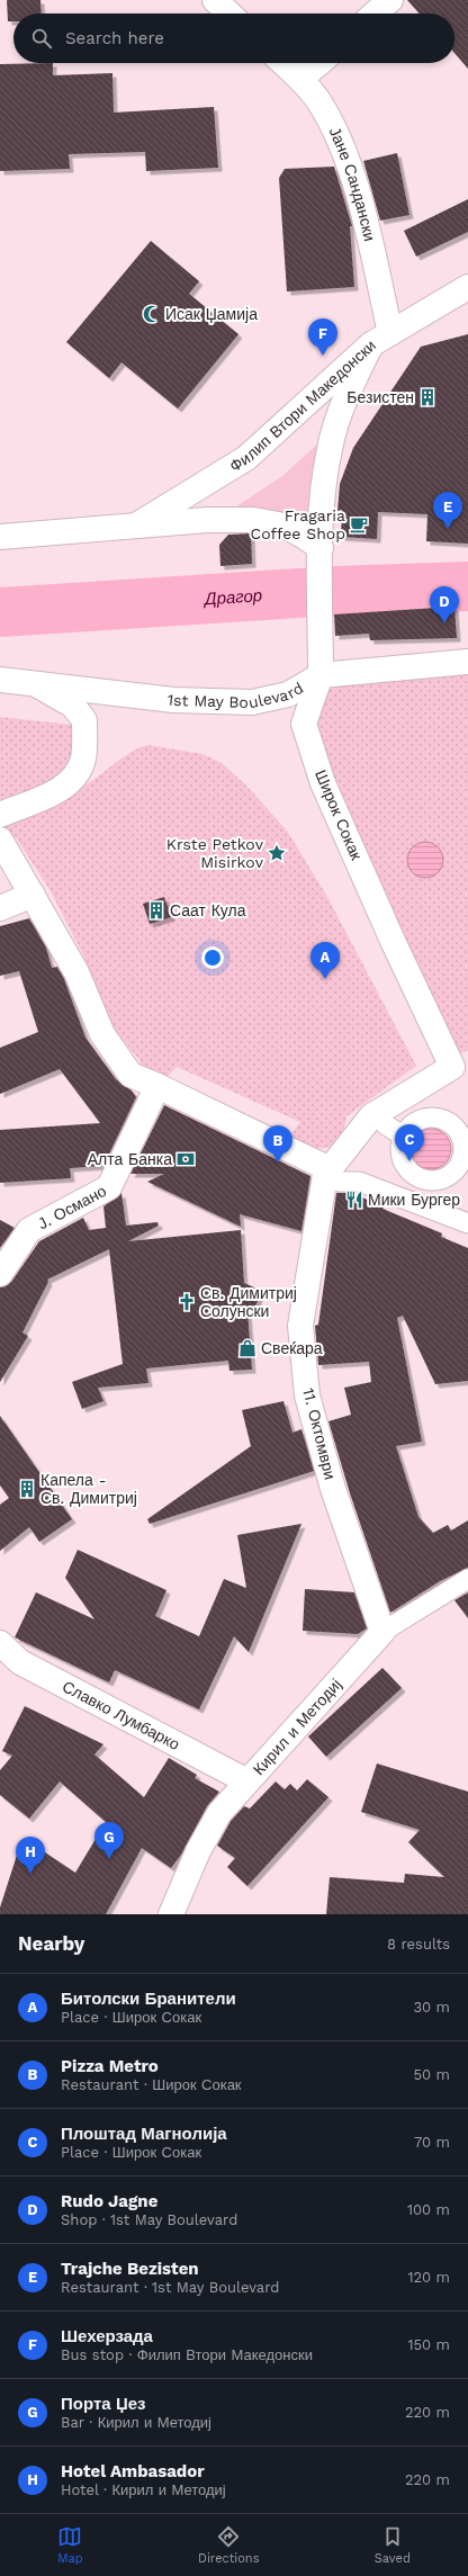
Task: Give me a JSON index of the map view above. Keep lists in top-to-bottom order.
{
  "streets": {
    "street": [
      "Јане Сандански",
      "Филип Втори Македонски",
      "1st May Boulevard",
      "Широк Сокак",
      "Ј. Османо",
      "11. Октомври",
      "Славко Лумбарко",
      "Кирил и Методиј"
    ]
  },
  "crossings": [
    ["Јане Сандански", "Филип Втори Македонски"],
    ["Јане Сандански", "Широк Сокак"],
    ["Филип Втори Македонски", "Широк Сокак"],
    ["1st May Boulevard", "Широк Сокак"],
    ["Широк Сокак", "11. Октомври"],
    ["11. Октомври", "Кирил и Методиј"],
    ["Славко Лумбарко", "Кирил и Методиј"]
  ],
  "water": ["Драгор"],
  "places": {
    "mosque": ["Исак Џамија"],
    "building": ["Безистен", "Саат Кула", "Капела - Св. Димитриј"],
    "cafe": ["Fragaria Coffee Shop"],
    "place": ["Krste Petkov Misirkov"],
    "bank": ["Алта Банка"],
    "restaurant": ["Мики Бургер"],
    "church": ["Св. Димитриј Солунски"],
    "shop": ["Свеќара"]
  },
  "page": {
    "search": "Search here",
    "pins": [
      "F",
      "E",
      "D",
      "A",
      "C",
      "B",
      "G",
      "H"
    ],
    "heading": ["Nearby", "8 results"],
    "list": [
      {
        "mark": "A",
        "name": "Битолски Бранители",
        "note": "Place · Широк Сокак",
        "value": "30 m"
      },
      {
        "mark": "B",
        "name": "Pizza Metro",
        "note": "Restaurant · Широк Сокак",
        "value": "50 m"
      },
      {
        "mark": "C",
        "name": "Плоштад Магнолија",
        "note": "Place · Широк Сокак",
        "value": "70 m"
      },
      {
        "mark": "D",
        "name": "Rudo Jagne",
        "note": "Shop · 1st May Boulevard",
        "value": "100 m"
      },
      {
        "mark": "E",
        "name": "Trajche Bezisten",
        "note": "Restaurant · 1st May Boulevard",
        "value": "120 m"
      },
      {
        "mark": "F",
        "name": "Шехерзада",
        "note": "Bus stop · Филип Втори Македонски",
        "value": "150 m"
      },
      {
        "mark": "G",
        "name": "Порта Џез",
        "note": "Bar · Кирил и Методиј",
        "value": "220 m"
      },
      {
        "mark": "H",
        "name": "Hotel Ambasador",
        "note": "Hotel · Кирил и Методиј",
        "value": "220 m"
      }
    ],
    "nav": ["Map", "Directions", "Saved"]
  }
}
